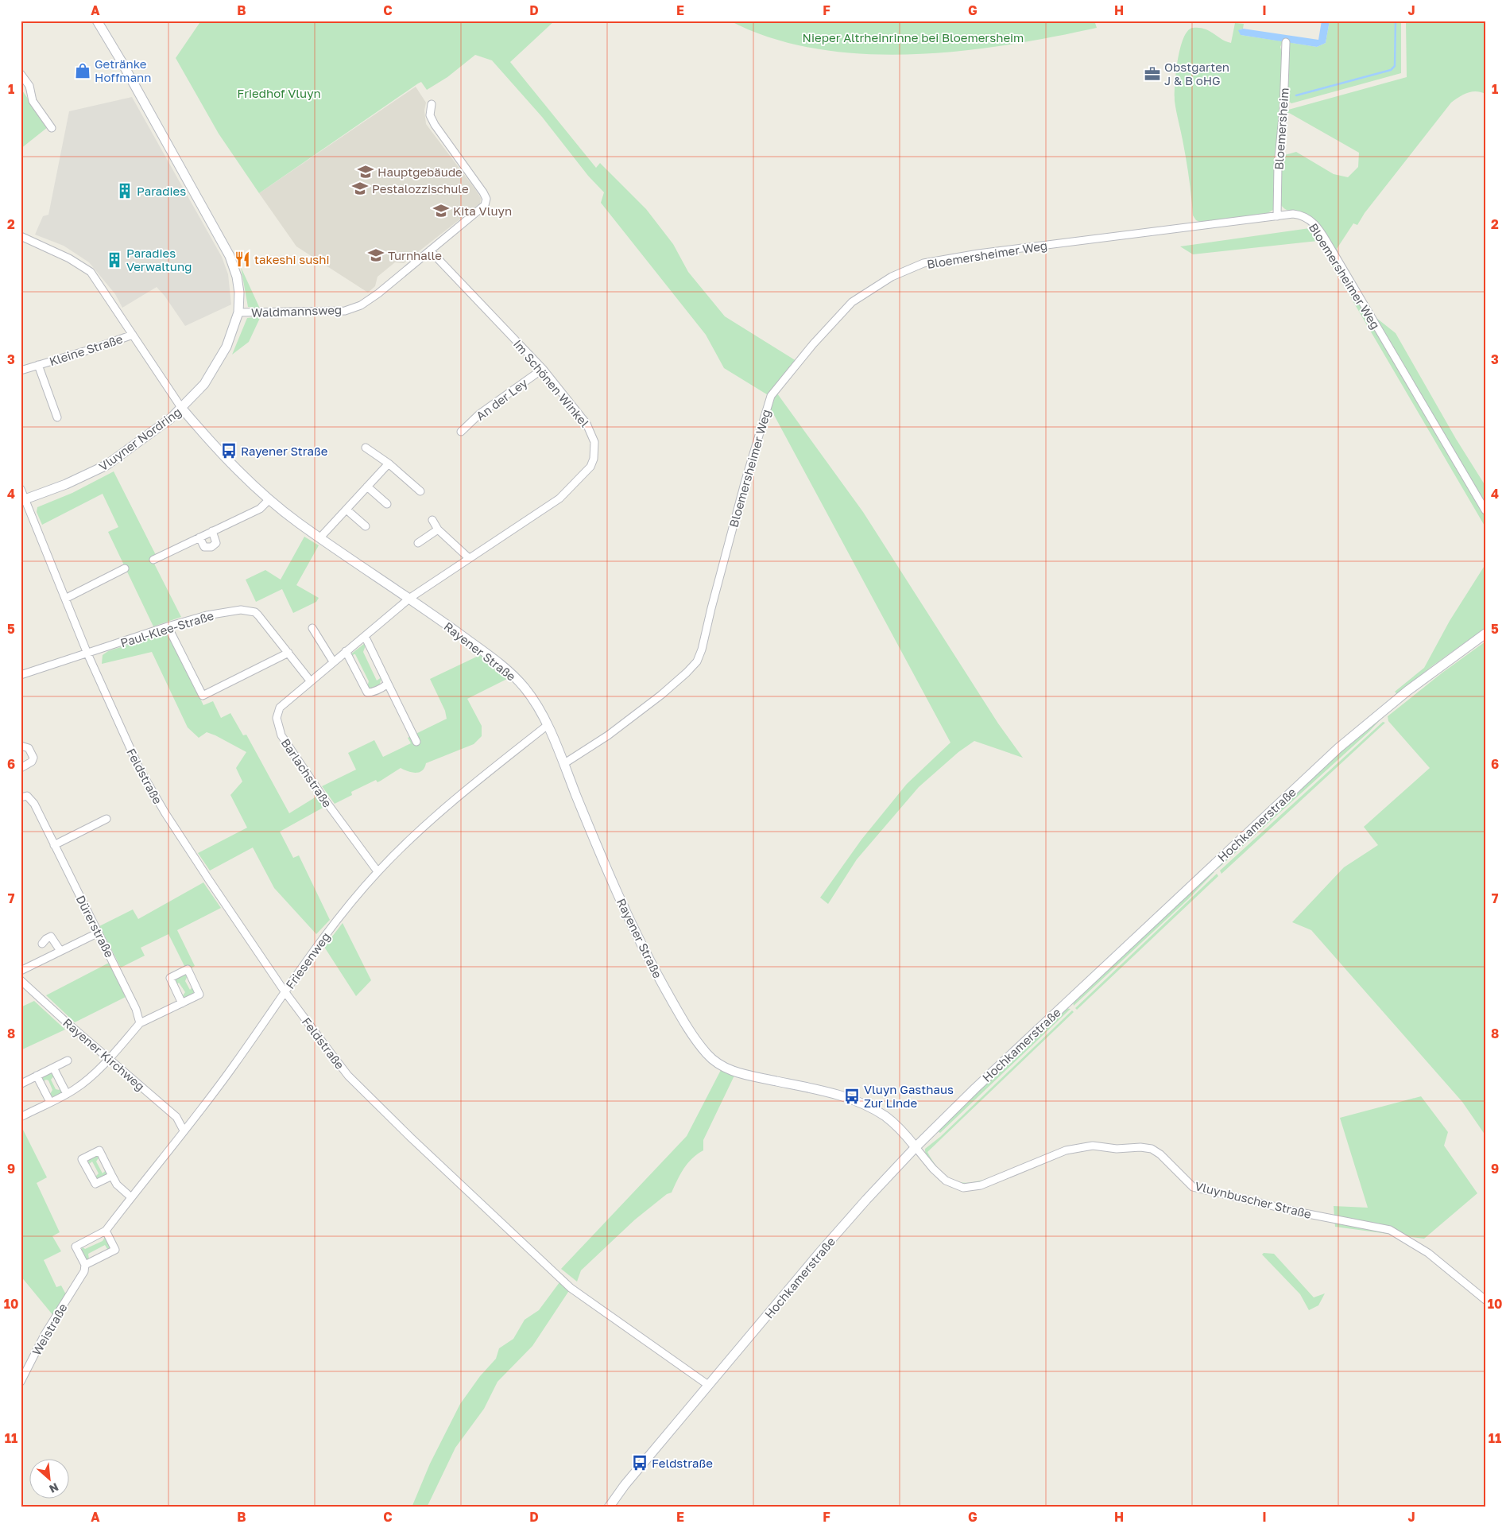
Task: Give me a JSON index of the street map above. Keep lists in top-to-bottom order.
{
  "streets": {
    "street": [
      "Bloemersheim",
      "Bloemersheimer Weg",
      "Waldmannsweg",
      "Kleine Straße",
      "Im Schönen Winkel",
      "An der Ley",
      "Vluyner Nordring",
      "Paul-Klee-Straße",
      "Rayener Straße",
      "Barlachstraße",
      "Feldstraße",
      "Hochkamerstraße",
      "Dürerstraße",
      "Friesenweg",
      "Rayener Kirchweg",
      "Vluynbuscher Straße",
      "Weistraße"
    ]
  },
  "crossings": [
    ["Bloemersheim", "Bloemersheimer Weg"],
    ["Bloemersheimer Weg", "Rayener Straße"],
    ["Waldmannsweg", "Im Schönen Winkel"],
    ["Waldmannsweg", "Vluyner Nordring"],
    ["Kleine Straße", "Rayener Straße"],
    ["Im Schönen Winkel", "An der Ley"],
    ["Im Schönen Winkel", "Rayener Straße"],
    ["Im Schönen Winkel", "Barlachstraße"],
    ["Vluyner Nordring", "Rayener Straße"],
    ["Vluyner Nordring", "Feldstraße"],
    ["Paul-Klee-Straße", "Barlachstraße"],
    ["Paul-Klee-Straße", "Feldstraße"],
    ["Rayener Straße", "Barlachstraße"],
    ["Rayener Straße", "Hochkamerstraße"],
    ["Rayener Straße", "Friesenweg"],
    ["Rayener Straße", "Vluynbuscher Straße"],
    ["Barlachstraße", "Friesenweg"],
    ["Feldstraße", "Hochkamerstraße"],
    ["Feldstraße", "Friesenweg"],
    ["Hochkamerstraße", "Vluynbuscher Straße"],
    ["Friesenweg", "Rayener Kirchweg"],
    ["Friesenweg", "Weistraße"]
  ],
  "parks": ["Nieper Altrheinrinne bei Bloemersheim", "Friedhof Vluyn"],
  "places": {
    "shop": ["Getränke Hoffmann"],
    "office": ["Obstgarten J & B oHG"],
    "school or university": [
      "Hauptgebäude",
      "Pestalozzischule",
      "Kita Vluyn",
      "Turnhalle"
    ],
    "building": ["Paradies", "Paradies Verwaltung"],
    "restaurant": ["takeshi sushi"],
    "bus stop": ["Rayener Straße", "Vluyn Gasthaus Zur Linde", "Feldstraße"]
  },
  "north": "bottom right",
  "grid": {
    "columns": [
      "A",
      "B",
      "C",
      "D",
      "E",
      "F",
      "G",
      "H",
      "I",
      "J"
    ],
    "rows": [
      "1",
      "2",
      "3",
      "4",
      "5",
      "6",
      "7",
      "8",
      "9",
      "10",
      "11"
    ]
  }
}
